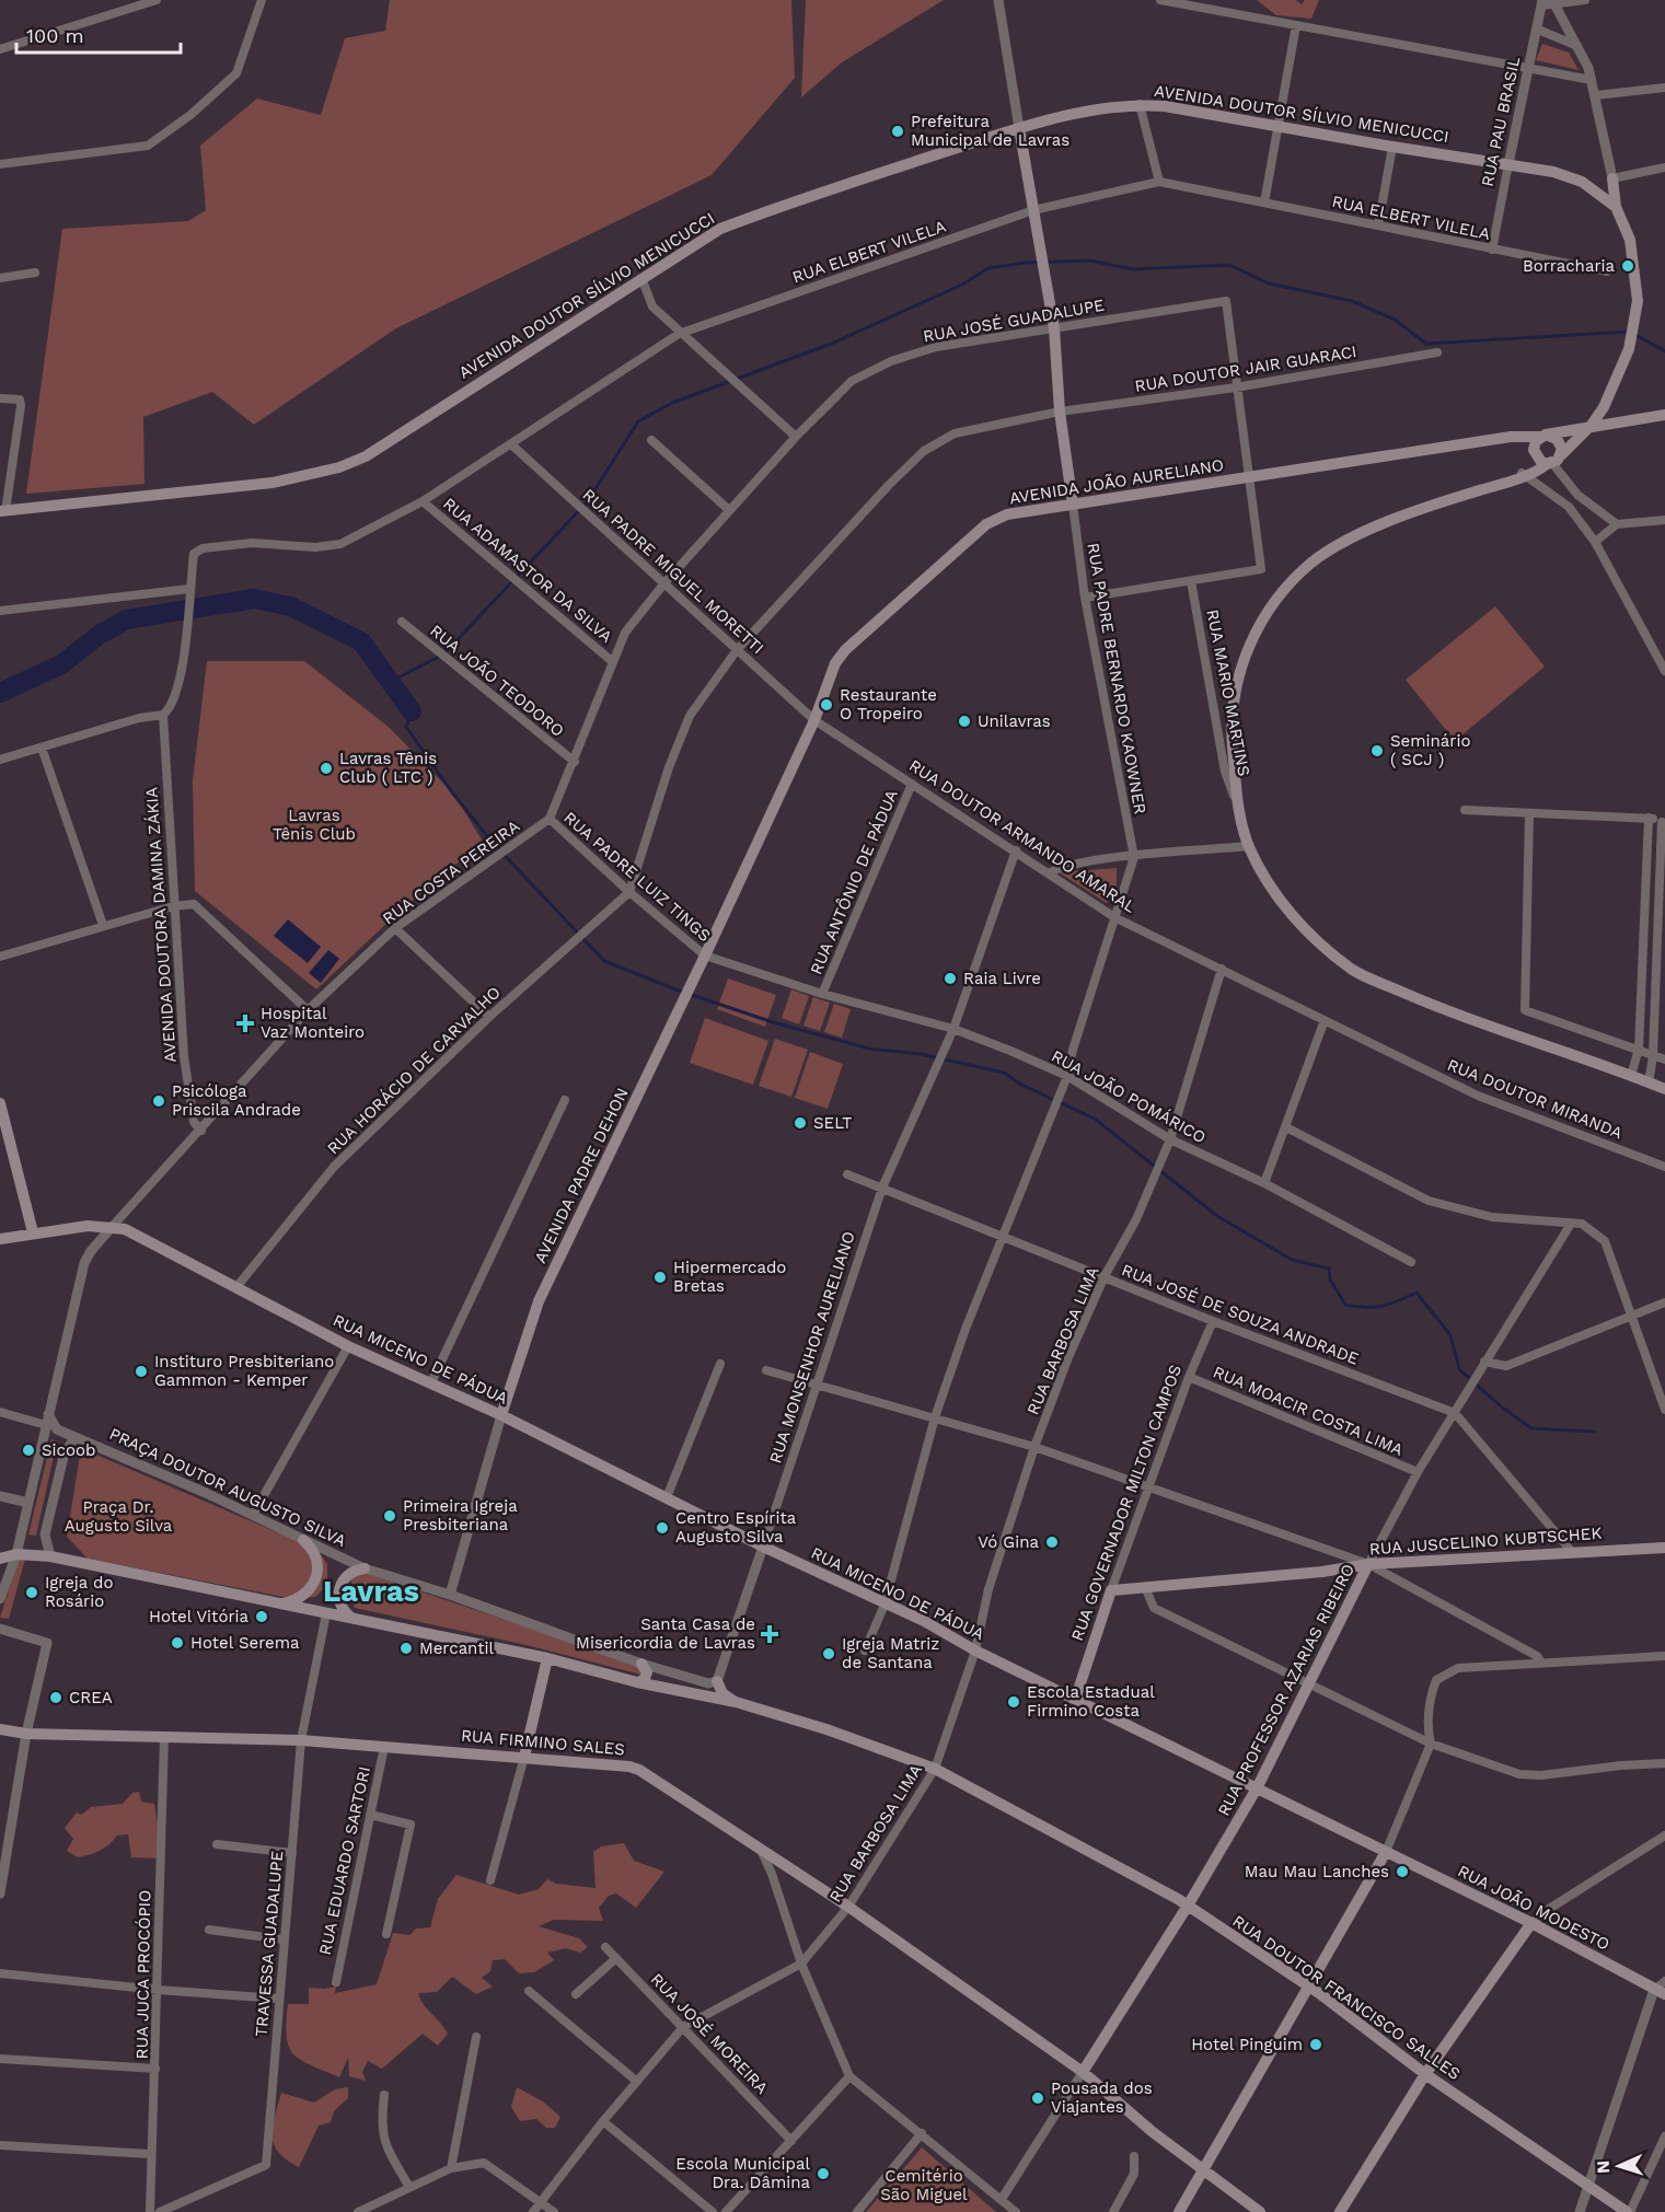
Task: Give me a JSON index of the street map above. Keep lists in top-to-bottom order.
{
  "streets": {
    "main road": [
      "AVENIDA DOUTOR SÍLVIO MENICUCCI",
      "AVENIDA JOÃO AURELIANO",
      "AVENIDA PADRE DEHON",
      "RUA MICENO DE PÁDUA",
      "RUA GOVERNADOR MILTON CAMPOS",
      "RUA JUSCELINO KUBTSCHEK",
      "RUA PROFESSOR AZARIAS RIBEIRO",
      "RUA FIRMINO SALES",
      "RUA JOÃO MODESTO",
      "RUA DOUTOR FRANCISCO SALLES"
    ],
    "street": [
      "RUA PAU BRASIL",
      "RUA ELBERT VILELA",
      "RUA JOSÉ GUADALUPE",
      "RUA DOUTOR JAIR GUARACI",
      "RUA ADAMASTOR DA SILVA",
      "RUA PADRE MIGUEL MORETTI",
      "RUA PADRE BERNARDO KAOWNER",
      "RUA JOÃO TEODORO",
      "RUA MARIO MARTINS",
      "RUA DOUTOR ARMANDO AMARAL",
      "RUA COSTA PEREIRA",
      "RUA PADRE LUIZ TINGS",
      "RUA ANTÔNIO DE PÁDUA",
      "AVENIDA DOUTORA DAMINA ZÁKIA",
      "RUA HORÁCIO DE CARVALHO",
      "RUA JOÃO POMÁRICO",
      "RUA DOUTOR MIRANDA",
      "RUA JOSÉ DE SOUZA ANDRADE",
      "RUA BARBOSA LIMA",
      "RUA MONSENHOR AURELIANO",
      "RUA MOACIR COSTA LIMA",
      "PRAÇA DOUTOR AUGUSTO SILVA",
      "RUA EDUARDO SARTORI",
      "TRAVESSA GUADALUPE",
      "RUA JUCA PROCÓPIO",
      "RUA JOSÉ MOREIRA"
    ]
  },
  "crossings": [
    ["AVENIDA DOUTOR SÍLVIO MENICUCCI", "RUA PAU BRASIL"],
    ["RUA PAU BRASIL", "RUA ELBERT VILELA"],
    ["RUA ELBERT VILELA", "RUA ADAMASTOR DA SILVA"],
    ["RUA ELBERT VILELA", "RUA PADRE MIGUEL MORETTI"],
    ["RUA JOSÉ GUADALUPE", "RUA DOUTOR JAIR GUARACI"],
    ["RUA JOSÉ GUADALUPE", "RUA ADAMASTOR DA SILVA"],
    ["RUA JOSÉ GUADALUPE", "RUA PADRE MIGUEL MORETTI"],
    ["RUA JOSÉ GUADALUPE", "RUA JOÃO TEODORO"],
    ["RUA DOUTOR JAIR GUARACI", "RUA PADRE MIGUEL MORETTI"],
    ["RUA DOUTOR JAIR GUARACI", "RUA PADRE LUIZ TINGS"],
    ["RUA DOUTOR JAIR GUARACI", "RUA HORÁCIO DE CARVALHO"],
    ["AVENIDA JOÃO AURELIANO", "RUA PADRE MIGUEL MORETTI"],
    ["AVENIDA JOÃO AURELIANO", "RUA PADRE BERNARDO KAOWNER"],
    ["AVENIDA JOÃO AURELIANO", "RUA DOUTOR ARMANDO AMARAL"],
    ["AVENIDA JOÃO AURELIANO", "RUA PADRE LUIZ TINGS"],
    ["AVENIDA JOÃO AURELIANO", "RUA JOÃO POMÁRICO"],
    ["AVENIDA JOÃO AURELIANO", "AVENIDA PADRE DEHON"],
    ["RUA PADRE MIGUEL MORETTI", "RUA DOUTOR ARMANDO AMARAL"],
    ["RUA DOUTOR ARMANDO AMARAL", "RUA ANTÔNIO DE PÁDUA"],
    ["RUA DOUTOR ARMANDO AMARAL", "RUA DOUTOR MIRANDA"],
    ["RUA DOUTOR ARMANDO AMARAL", "RUA BARBOSA LIMA"],
    ["RUA DOUTOR ARMANDO AMARAL", "RUA MONSENHOR AURELIANO"],
    ["RUA COSTA PEREIRA", "RUA PADRE LUIZ TINGS"],
    ["RUA COSTA PEREIRA", "AVENIDA DOUTORA DAMINA ZÁKIA"],
    ["RUA COSTA PEREIRA", "RUA MICENO DE PÁDUA"],
    ["RUA PADRE LUIZ TINGS", "RUA HORÁCIO DE CARVALHO"],
    ["RUA PADRE LUIZ TINGS", "RUA JOÃO POMÁRICO"],
    ["RUA PADRE LUIZ TINGS", "AVENIDA PADRE DEHON"],
    ["RUA ANTÔNIO DE PÁDUA", "RUA JOÃO POMÁRICO"],
    ["RUA HORÁCIO DE CARVALHO", "RUA MICENO DE PÁDUA"],
    ["RUA JOÃO POMÁRICO", "AVENIDA PADRE DEHON"],
    ["RUA JOÃO POMÁRICO", "RUA BARBOSA LIMA"],
    ["RUA JOÃO POMÁRICO", "RUA MONSENHOR AURELIANO"],
    ["AVENIDA PADRE DEHON", "RUA MICENO DE PÁDUA"],
    ["RUA JOSÉ DE SOUZA ANDRADE", "RUA BARBOSA LIMA"],
    ["RUA JOSÉ DE SOUZA ANDRADE", "RUA MONSENHOR AURELIANO"],
    ["RUA JOSÉ DE SOUZA ANDRADE", "RUA GOVERNADOR MILTON CAMPOS"],
    ["RUA JOSÉ DE SOUZA ANDRADE", "RUA JUSCELINO KUBTSCHEK"],
    ["RUA JOSÉ DE SOUZA ANDRADE", "RUA PROFESSOR AZARIAS RIBEIRO"],
    ["RUA BARBOSA LIMA", "RUA MICENO DE PÁDUA"],
    ["RUA BARBOSA LIMA", "RUA FIRMINO SALES"],
    ["RUA BARBOSA LIMA", "RUA DOUTOR FRANCISCO SALLES"],
    ["RUA BARBOSA LIMA", "RUA JOSÉ MOREIRA"],
    ["RUA MONSENHOR AURELIANO", "RUA MICENO DE PÁDUA"],
    ["RUA MONSENHOR AURELIANO", "PRAÇA DOUTOR AUGUSTO SILVA"],
    ["RUA MICENO DE PÁDUA", "RUA GOVERNADOR MILTON CAMPOS"],
    ["RUA MICENO DE PÁDUA", "RUA PROFESSOR AZARIAS RIBEIRO"],
    ["RUA MICENO DE PÁDUA", "RUA JOÃO MODESTO"],
    ["RUA MOACIR COSTA LIMA", "RUA GOVERNADOR MILTON CAMPOS"],
    ["RUA MOACIR COSTA LIMA", "RUA PROFESSOR AZARIAS RIBEIRO"],
    ["RUA GOVERNADOR MILTON CAMPOS", "RUA JUSCELINO KUBTSCHEK"],
    ["RUA JUSCELINO KUBTSCHEK", "RUA PROFESSOR AZARIAS RIBEIRO"],
    ["RUA PROFESSOR AZARIAS RIBEIRO", "RUA FIRMINO SALES"],
    ["RUA PROFESSOR AZARIAS RIBEIRO", "RUA DOUTOR FRANCISCO SALLES"],
    ["RUA FIRMINO SALES", "RUA EDUARDO SARTORI"],
    ["RUA FIRMINO SALES", "TRAVESSA GUADALUPE"],
    ["RUA FIRMINO SALES", "RUA JUCA PROCÓPIO"],
    ["TRAVESSA GUADALUPE", "RUA DOUTOR FRANCISCO SALLES"]
  ],
  "districts": ["Lavras"],
  "parks": ["Lavras Tênis Club", "Praça Dr. Augusto Silva", "Cemitério São Miguel"],
  "places": {
    "other": [
      "Prefeitura Municipal de Lavras",
      "Borracharia",
      "Restaurante O Tropeiro",
      "Unilavras",
      "Seminário ( SCJ )",
      "Lavras Tênis Club ( LTC )",
      "Raia Livre",
      "Psicóloga Priscila Andrade",
      "SELT",
      "Hipermercado Bretas",
      "Instituro Presbiteriano Gammon - Kemper",
      "Sicoob",
      "Primeira Igreja Presbiteriana",
      "Centro Espírita Augusto Silva",
      "Vó Gina",
      "Igreja do Rosário",
      "Hotel Vitória",
      "Hotel Serema",
      "Mercantil",
      "Igreja Matriz de Santana",
      "CREA",
      "Escola Estadual Firmino Costa",
      "Mau Mau Lanches",
      "Hotel Pinguim",
      "Pousada dos Viajantes",
      "Escola Municipal Dra. Dâmina"
    ],
    "health": ["Hospital Vaz Monteiro", "Santa Casa de Misericordia de Lavras"]
  },
  "scale_bar": "100 m",
  "north": "left"
}
